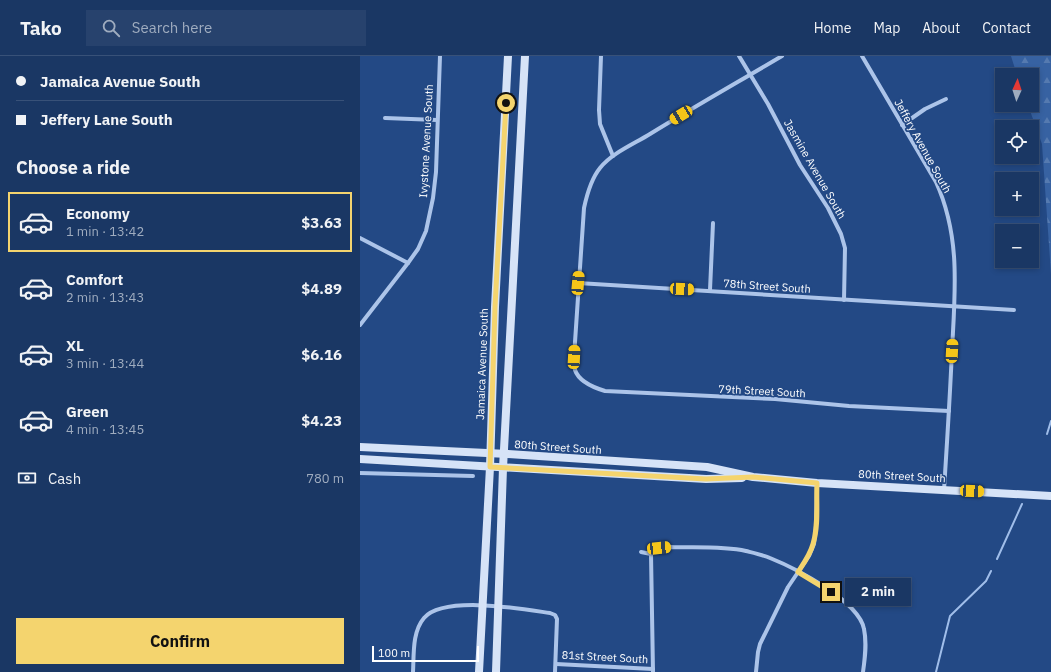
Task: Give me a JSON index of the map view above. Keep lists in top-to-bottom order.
{
  "streets": {
    "main road": ["Jamaica Avenue South", "80th Street South"],
    "street": [
      "Ivystone Avenue South",
      "Jeffery Avenue South",
      "Jasmine Avenue South",
      "78th Street South",
      "79th Street South",
      "81st Street South"
    ]
  },
  "crossings": [
    ["Jeffery Avenue South", "78th Street South"],
    ["Jeffery Avenue South", "79th Street South"],
    ["Jeffery Avenue South", "80th Street South"],
    ["Jasmine Avenue South", "78th Street South"],
    ["78th Street South", "79th Street South"],
    ["Jamaica Avenue South", "80th Street South"]
  ],
  "scale_bar": "100 m",
  "north": "top",
  "page": {
    "header": "Tako",
    "search": "Search here",
    "nav": [
      "Home",
      "Map",
      "About",
      "Contact"
    ],
    "banner": ["Jamaica Avenue South", "Jeffery Lane South"],
    "map_buttons": ["+", "−"],
    "heading": "Choose a ride",
    "list": [
      {
        "name": "Economy",
        "note": "1 min · 13:42",
        "value": "$3.63"
      },
      {
        "name": "Comfort",
        "note": "2 min · 13:43",
        "value": "$4.89"
      },
      {
        "name": "XL",
        "note": "3 min · 13:44",
        "value": "$6.16"
      },
      {
        "name": "Green",
        "note": "4 min · 13:45",
        "value": "$4.23"
      }
    ],
    "pay": ["Cash", "780 m"],
    "bubble": "2 min",
    "buttons": "Confirm",
    "scale": "100 m"
  }
}
